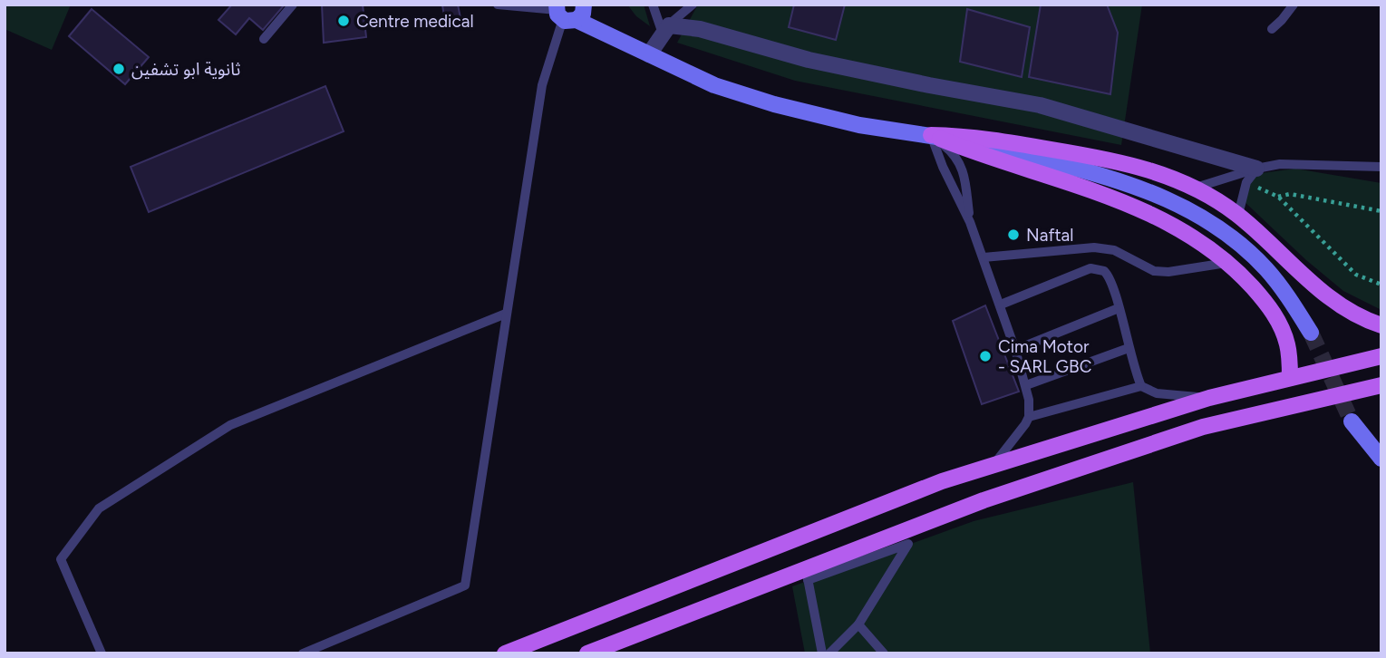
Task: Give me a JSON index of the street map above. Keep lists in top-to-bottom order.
{
  "places": [
    "Centre medical",
    "ثانوية ابو تشفين",
    "Naftal",
    "Cima Motor - SARL GBC"
  ]
}
